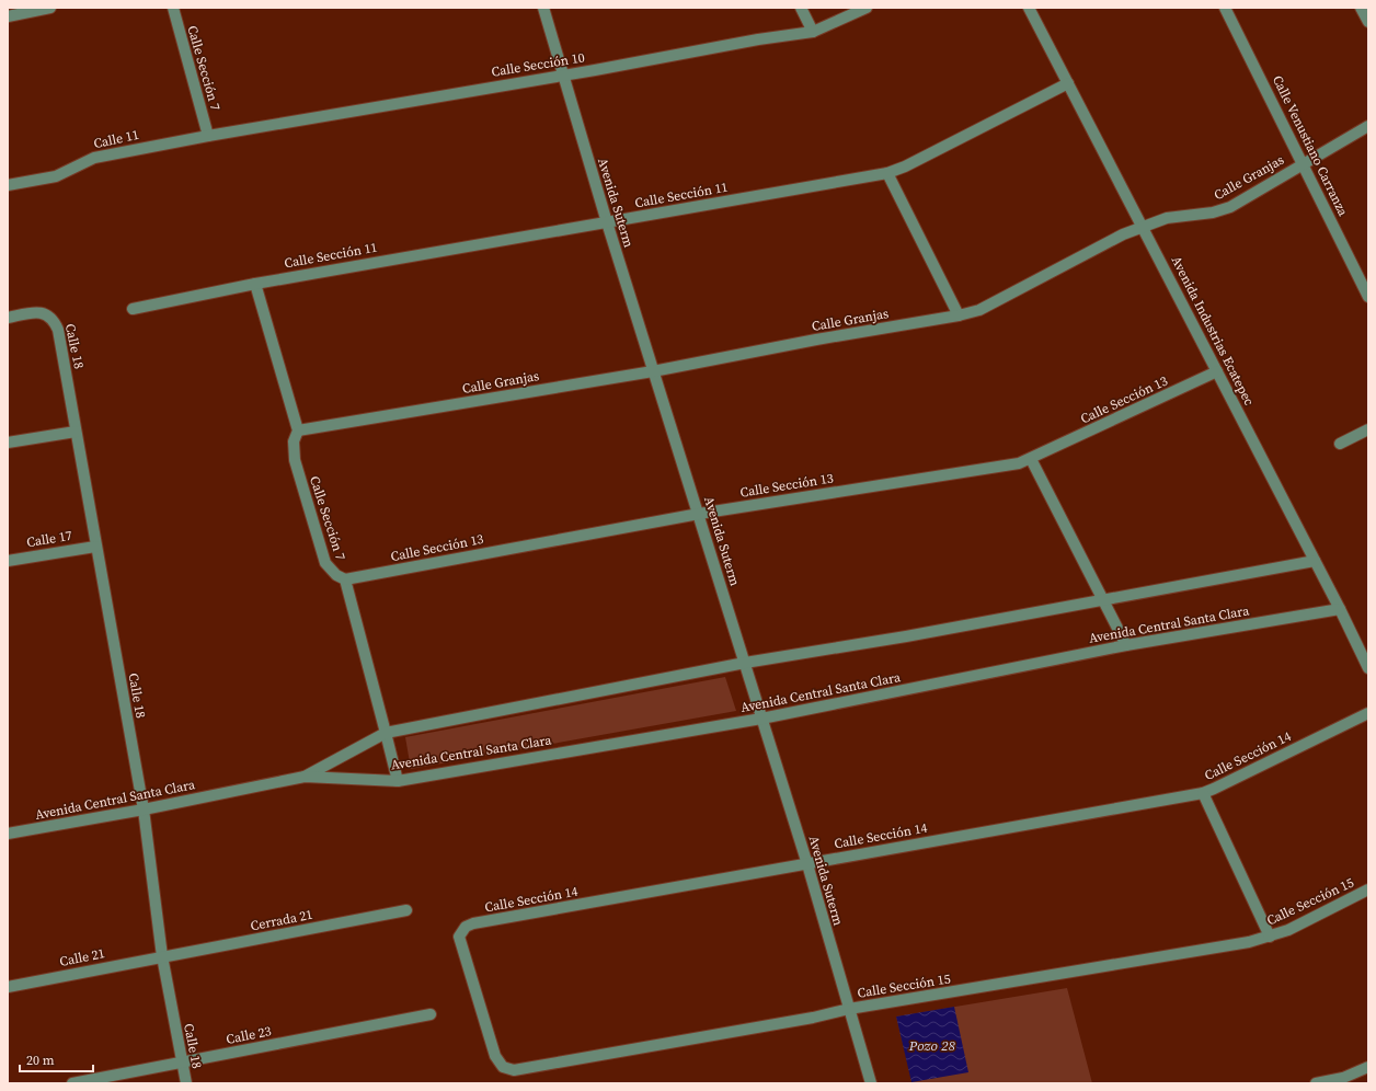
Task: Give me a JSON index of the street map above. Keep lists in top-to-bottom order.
{
  "streets": {
    "street": [
      "Calle Sección 10",
      "Calle Sección 7",
      "Calle 11",
      "Calle Venustiano Carranza",
      "Calle Granjas",
      "Calle Sección 11",
      "Avenida Suterm",
      "Avenida Industrias Ecatepec",
      "Calle 18",
      "Calle Sección 13",
      "Calle 17",
      "Avenida Central Santa Clara",
      "Calle Sección 14",
      "Calle Sección 15",
      "Cerrada 21",
      "Calle 21",
      "Calle 23"
    ]
  },
  "crossings": [
    ["Calle Sección 10", "Calle Sección 7"],
    ["Calle Sección 10", "Calle 11"],
    ["Calle Sección 10", "Avenida Suterm"],
    ["Calle Sección 7", "Calle 11"],
    ["Calle Sección 7", "Calle Granjas"],
    ["Calle Sección 7", "Calle Sección 11"],
    ["Calle Sección 7", "Calle Sección 13"],
    ["Calle Venustiano Carranza", "Calle Granjas"],
    ["Calle Granjas", "Avenida Suterm"],
    ["Calle Granjas", "Avenida Industrias Ecatepec"],
    ["Calle Sección 11", "Avenida Suterm"],
    ["Calle Sección 11", "Avenida Industrias Ecatepec"],
    ["Avenida Suterm", "Calle Sección 13"],
    ["Avenida Suterm", "Avenida Central Santa Clara"],
    ["Avenida Suterm", "Calle Sección 14"],
    ["Avenida Suterm", "Calle Sección 15"],
    ["Avenida Industrias Ecatepec", "Calle Sección 13"],
    ["Avenida Industrias Ecatepec", "Avenida Central Santa Clara"],
    ["Calle 18", "Calle 17"],
    ["Calle 18", "Avenida Central Santa Clara"],
    ["Calle 18", "Cerrada 21"],
    ["Calle 18", "Calle 21"],
    ["Calle 18", "Calle 23"],
    ["Calle Sección 14", "Calle Sección 15"],
    ["Cerrada 21", "Calle 21"]
  ],
  "water": ["Pozo 28"],
  "scale_bar": "20 m"
}
